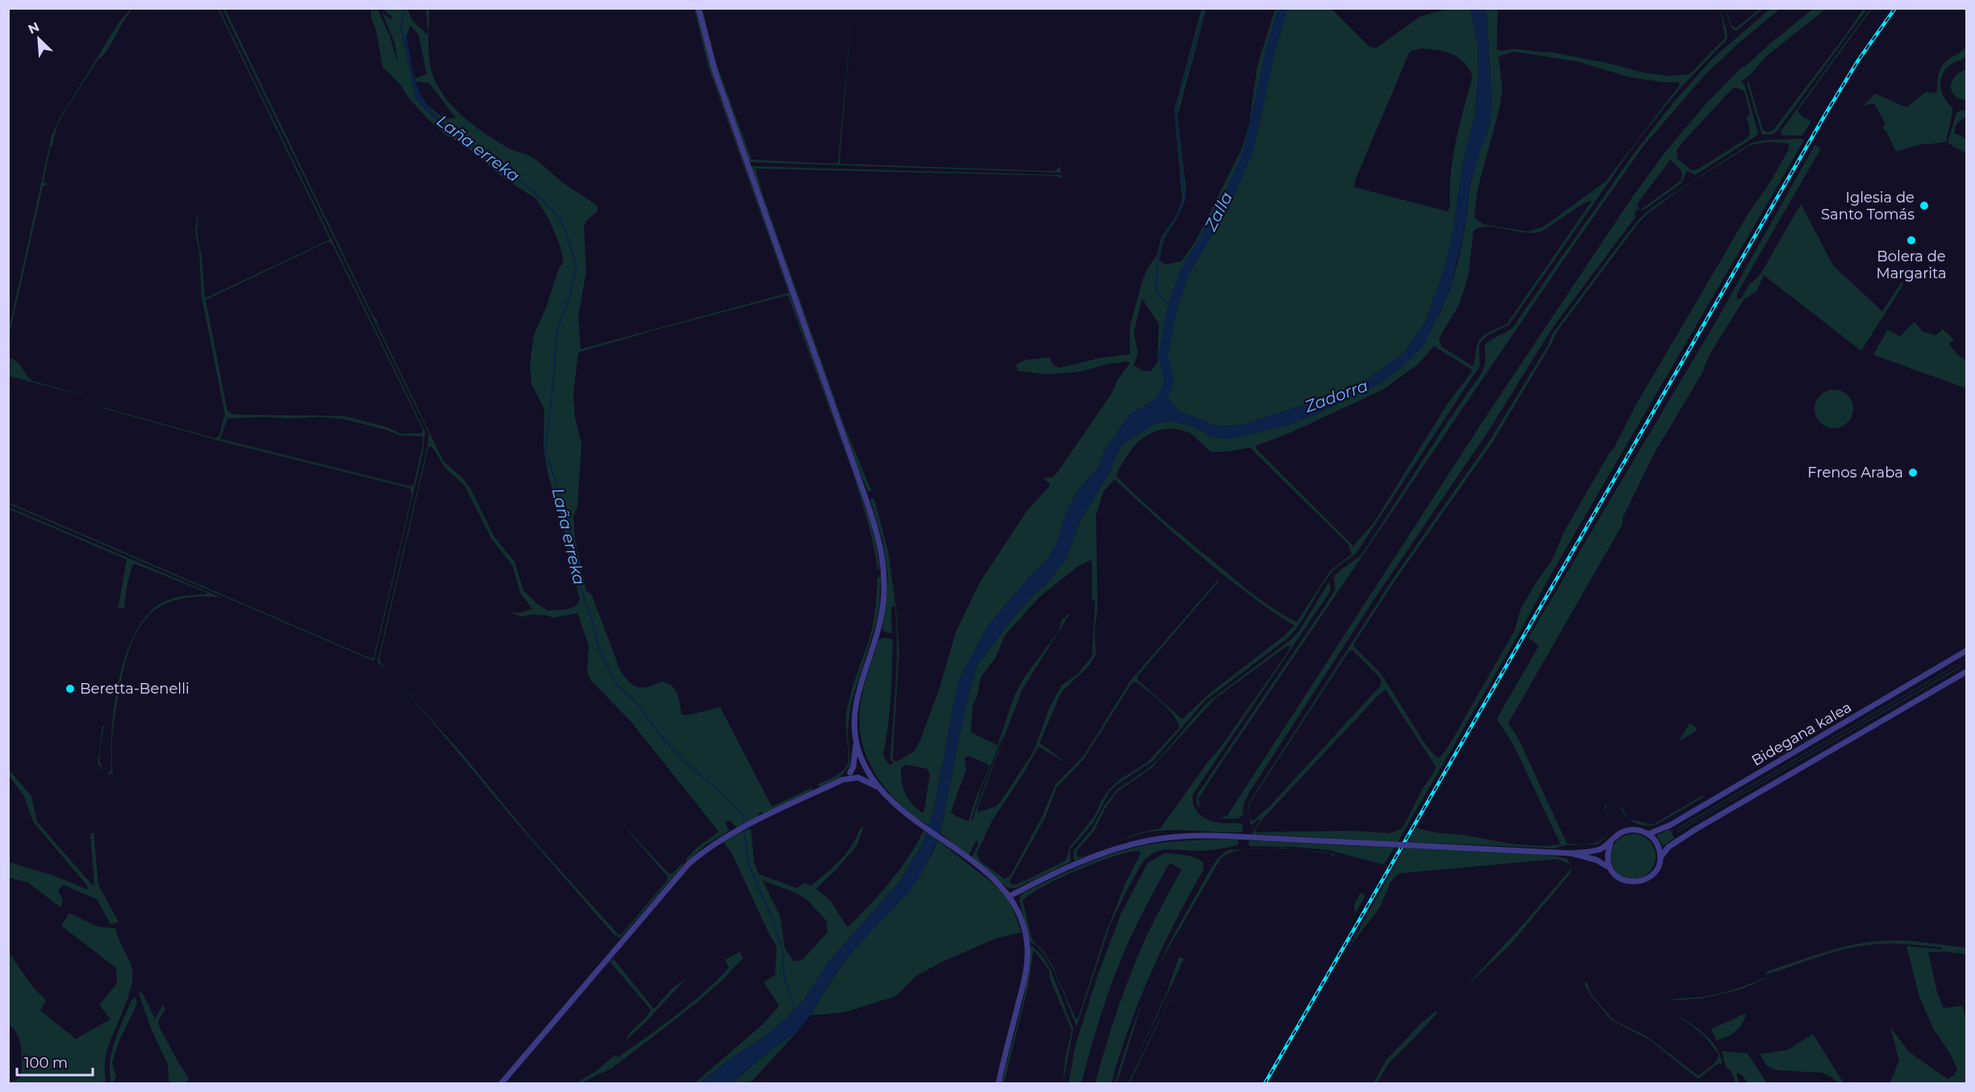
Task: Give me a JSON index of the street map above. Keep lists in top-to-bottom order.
{
  "streets": {
    "street": ["Bidegana kalea"]
  },
  "water": ["Laña erreka", "Zalla", "Zadorra"],
  "places": [
    "Iglesia de Santo Tomás",
    "Bolera de Margarita",
    "Frenos Araba",
    "Beretta-Benelli"
  ],
  "scale_bar": "100 m",
  "north": "top left"
}
